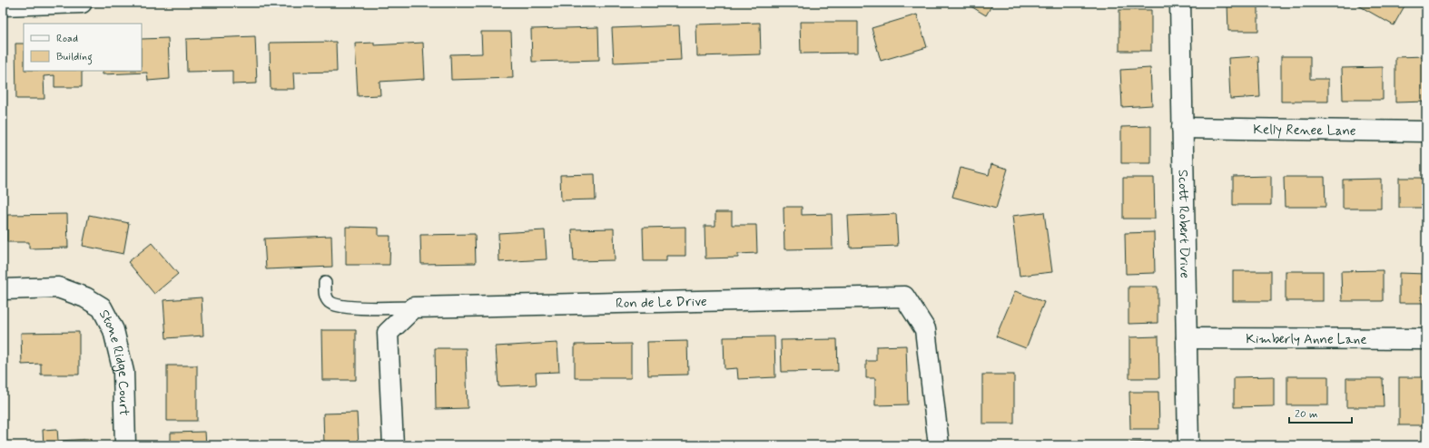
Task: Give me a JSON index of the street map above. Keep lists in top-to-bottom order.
{
  "streets": {
    "street": [
      "Kelly Renee Lane",
      "Scott Robert Drive",
      "Ron de Le Drive",
      "Kimberly Anne Lane",
      "Stone Ridge Court"
    ]
  },
  "crossings": [
    ["Kelly Renee Lane", "Scott Robert Drive"],
    ["Scott Robert Drive", "Kimberly Anne Lane"]
  ],
  "legend": ["Road", "Building"],
  "scale_bar": "20 m"
}
